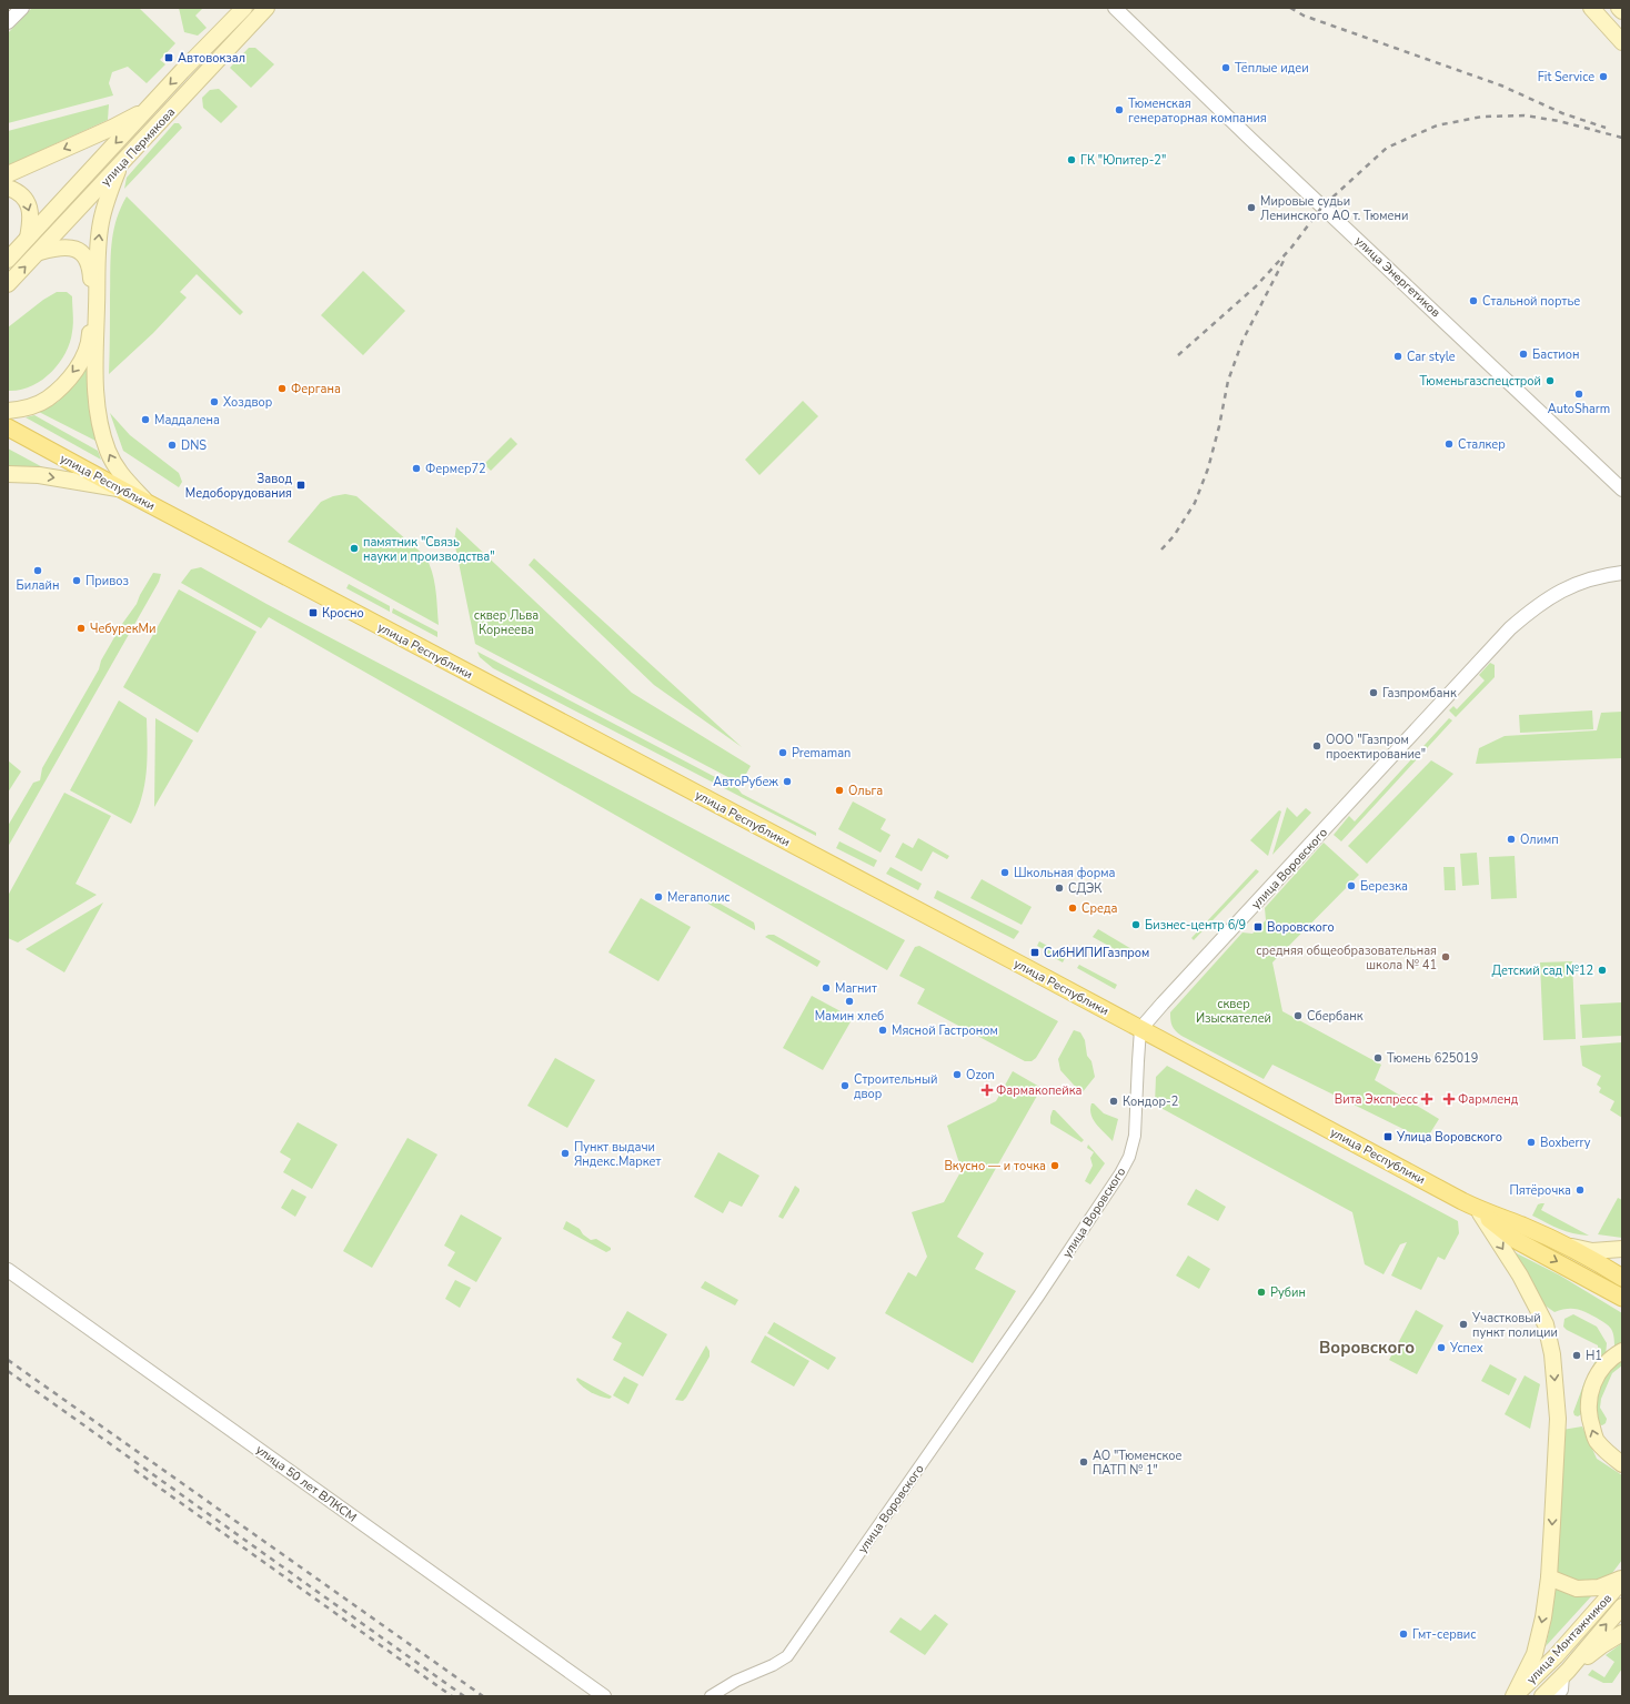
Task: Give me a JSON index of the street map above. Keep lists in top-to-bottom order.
{
  "streets": {
    "main road": ["улица Пермякова", "улица Республики", "улица Монтажников"],
    "street": ["улица Энергетиков", "улица Воровского", "улица 50 лет ВЛКСМ"]
  },
  "crossings": [
    ["улица Республики", "улица Воровского"]
  ],
  "districts": ["Воровского"],
  "parks": ["сквер Льва Корнеева", "сквер Изыскателей"],
  "places": {
    "transit": [
      "Автовокзал",
      "Завод Медоборудования",
      "Кросно",
      "Воровского",
      "СибНИПИГазпром",
      "Улица Воровского"
    ],
    "other": [
      "Тёплые идеи",
      "Fit Service",
      "Тюменская генераторная компания",
      "ГК \"Юпитер-2\"",
      "Мировые судьи Ленинского АО т. Тюмени",
      "Стальной портье",
      "Бастион",
      "Car style",
      "Тюменьгазспецстрой",
      "Фергана",
      "AutoSharm",
      "Хоздвор",
      "Маддалена",
      "Сталкер",
      "DNS",
      "Фермер72",
      "памятник \"Связь науки и производства\"",
      "Билайн",
      "Привоз",
      "ЧебурекМи",
      "Газпромбанк",
      "ООО \"Газпром проектирование\"",
      "Premaman",
      "АвтоРубеж",
      "Ольга",
      "Олимп",
      "Школьная форма",
      "Березка",
      "СДЭК",
      "Мегаполис",
      "Среда",
      "Бизнес-центр 6/9",
      "средняя общеобразовательная школа № 41",
      "Детский сад №12",
      "Магнит",
      "Мамин хлеб",
      "Сбербанк",
      "Мясной Гастроном",
      "Тюмень 625019",
      "Ozon",
      "Строительный двор",
      "Кондор-2",
      "Boxberry",
      "Пункт выдачи Яндекс.Маркет",
      "Вкусно — и точка",
      "Пятёрочка",
      "Рубин",
      "Участковый пункт полиции",
      "Успех",
      "Н1",
      "АО \"Тюменское ПАТП № 1\"",
      "Гмт-сервис"
    ],
    "health": ["Фармакопейка", "Вита Экспресс", "Фармленд"]
  }
}
